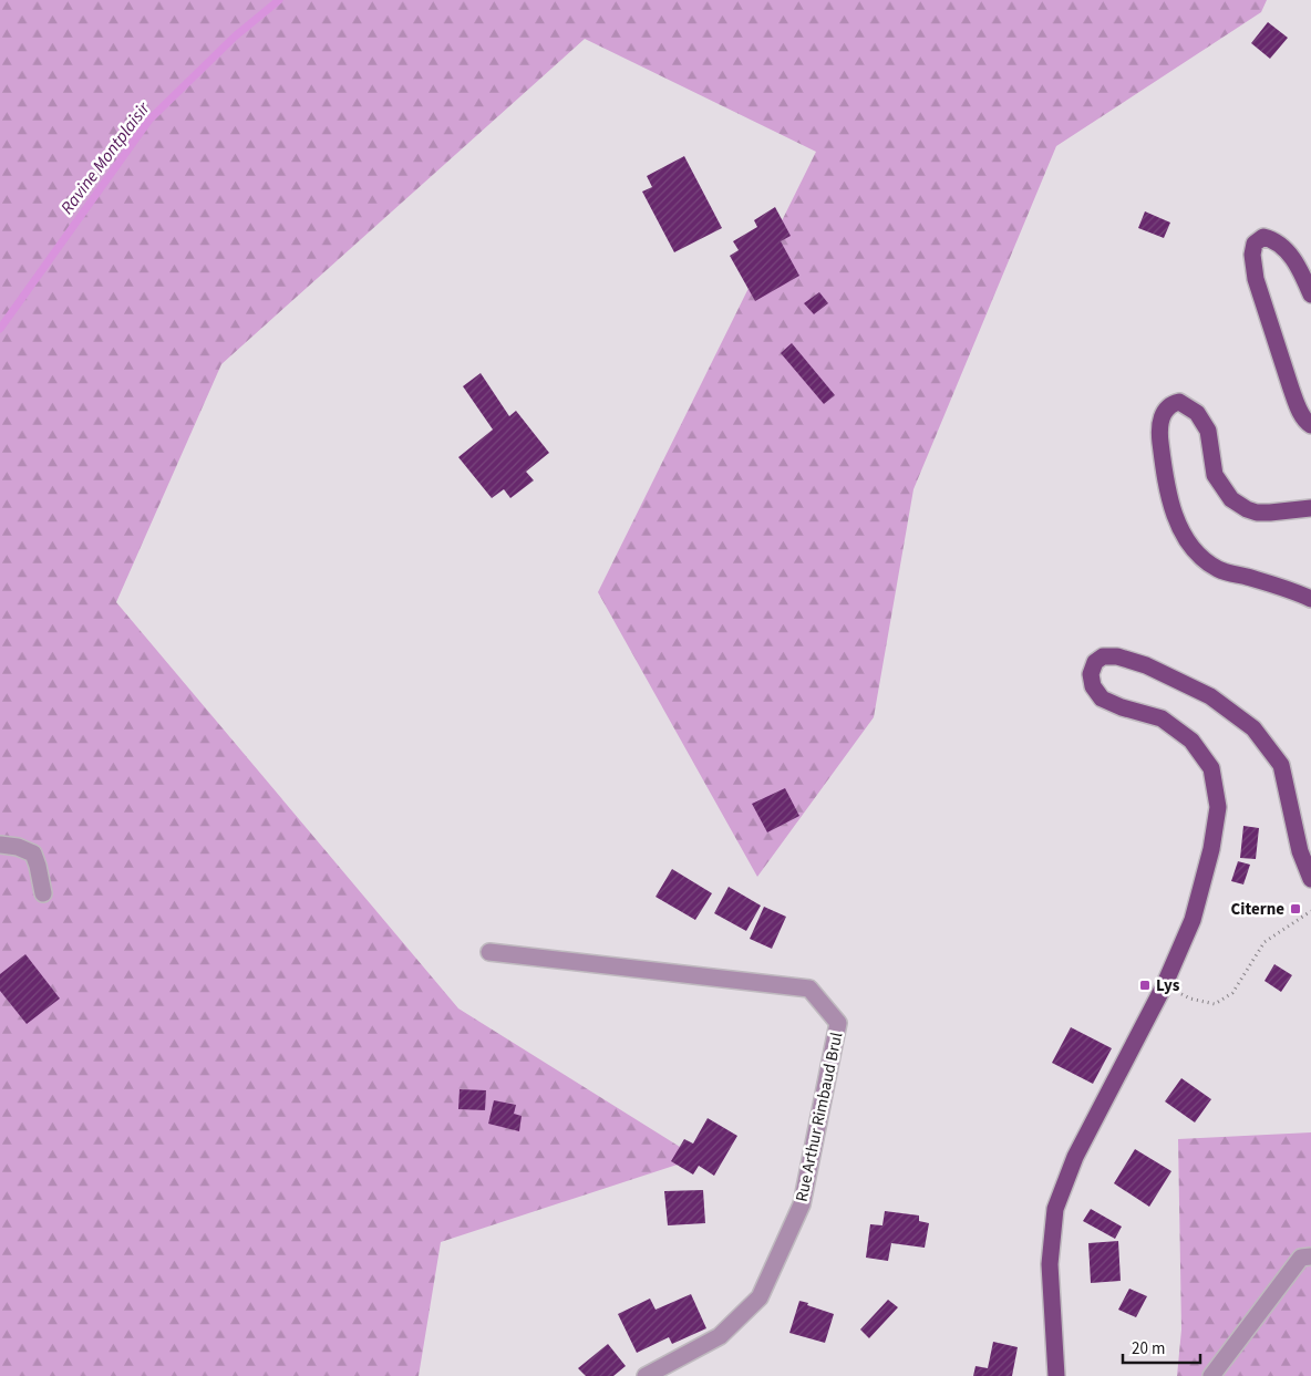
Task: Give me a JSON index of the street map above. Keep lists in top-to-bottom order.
{
  "streets": {
    "street": ["Rue Arthur Rimbaud Brul"]
  },
  "water": ["Ravine Montplaisir"],
  "places": {
    "transit": ["Citerne", "Lys"]
  },
  "scale_bar": "20 m"
}
